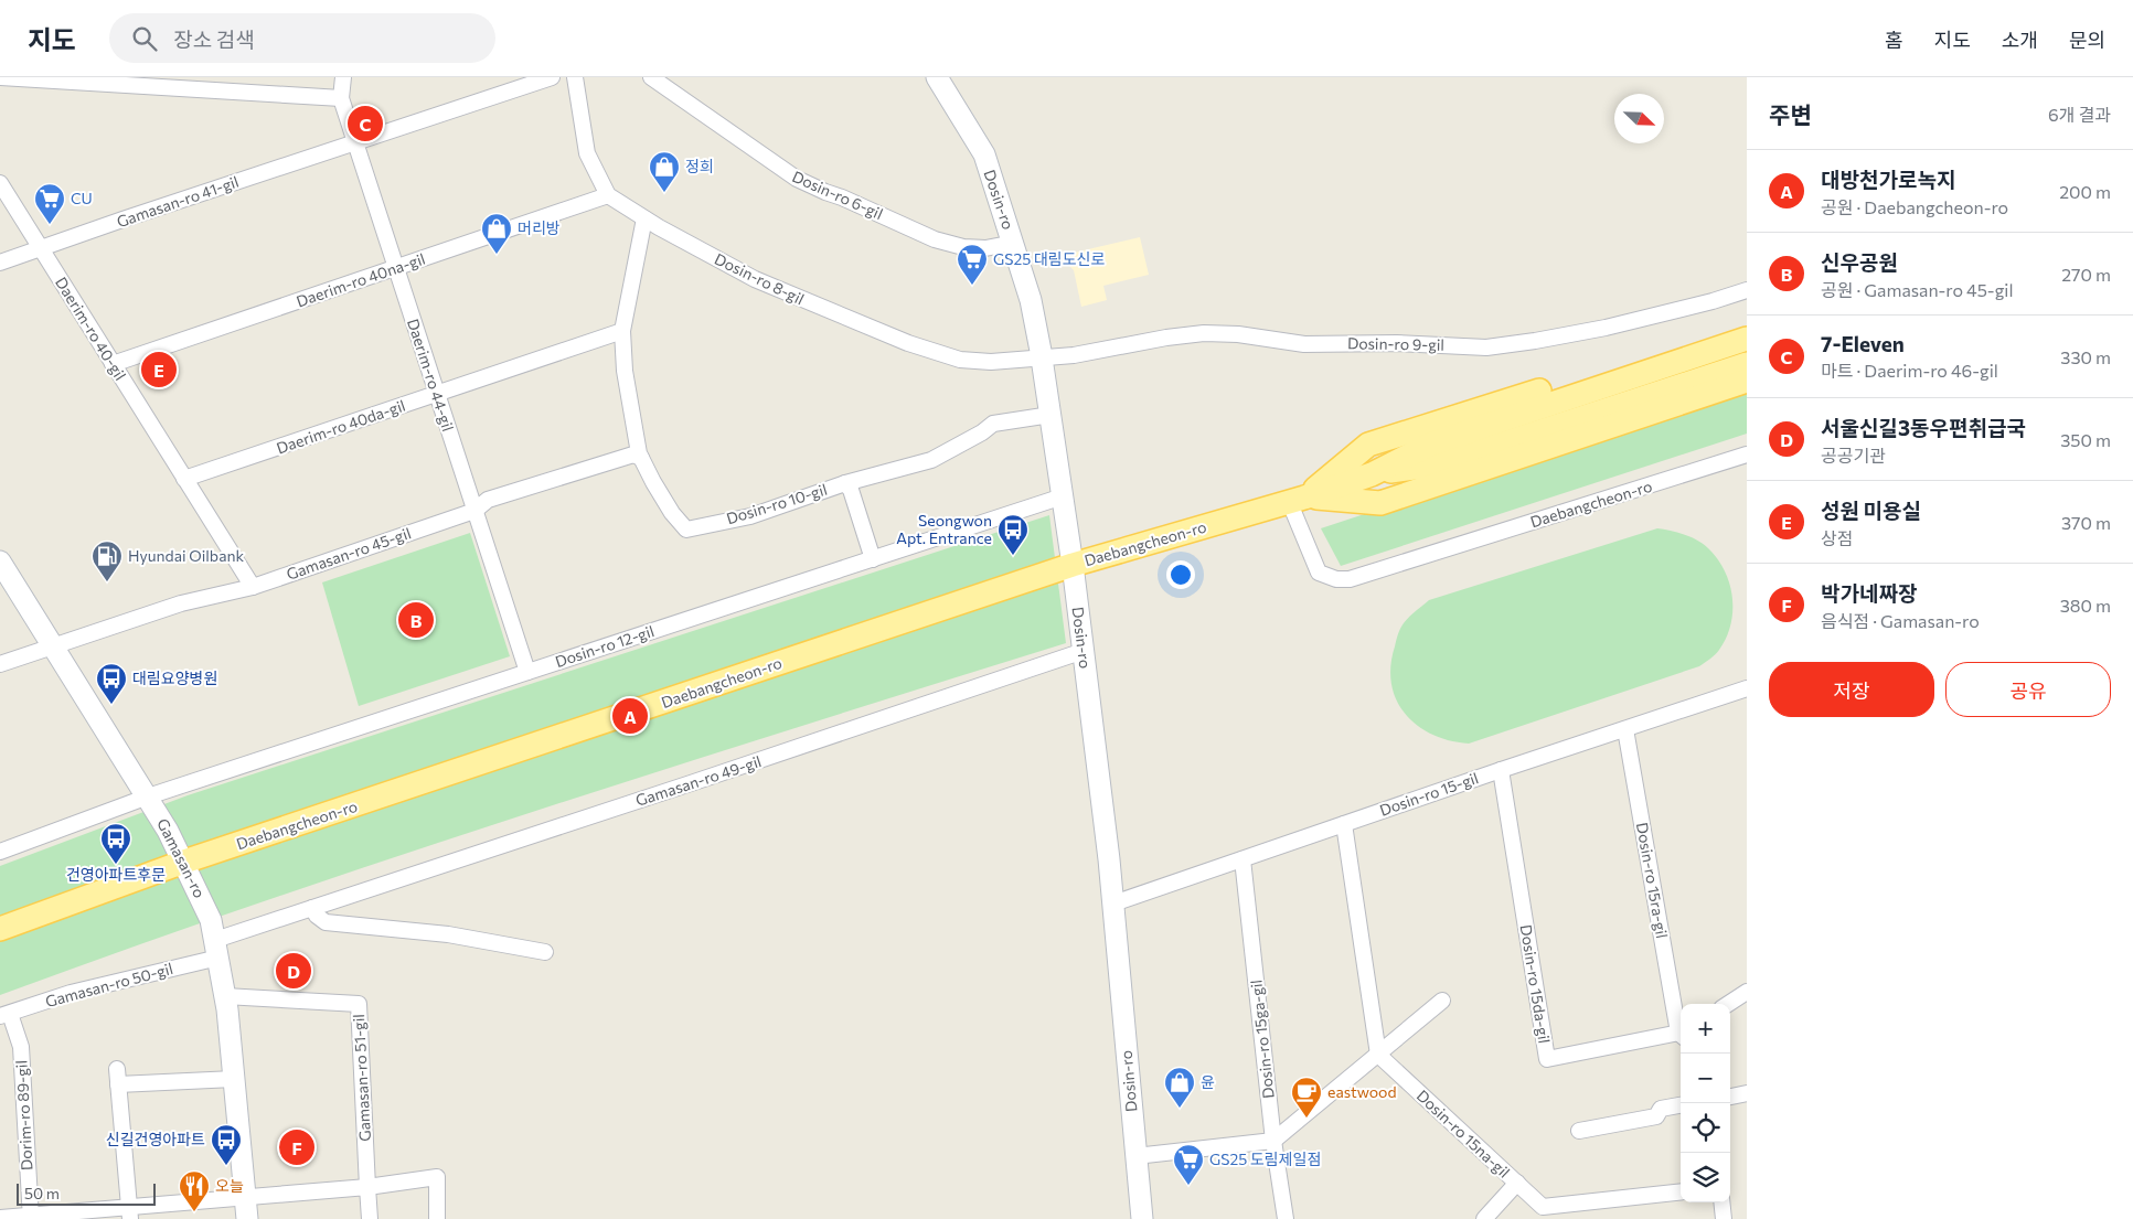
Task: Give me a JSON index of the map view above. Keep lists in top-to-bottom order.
{
  "streets": {
    "main road": ["Dosin-ro", "Daebangcheon-ro", "Gamasan-ro"],
    "street": [
      "Dosin-ro 6-gil",
      "Gamasan-ro 41-gil",
      "Dosin-ro 8-gil",
      "Daerim-ro 40na-gil",
      "Daerim-ro 40-gil",
      "Dosin-ro 9-gil",
      "Daerim-ro 44-gil",
      "Daerim-ro 40da-gil",
      "Dosin-ro 10-gil",
      "Gamasan-ro 45-gil",
      "Dosin-ro 12-gil",
      "Gamasan-ro 49-gil",
      "Dosin-ro 15-gil",
      "Dosin-ro 15ra-gil",
      "Dosin-ro 15da-gil",
      "Gamasan-ro 50-gil",
      "Dosin-ro 15ga-gil",
      "Gamasan-ro 51-gil",
      "Dorim-ro 89-gil",
      "Dosin-ro 15na-gil"
    ]
  },
  "crossings": [
    ["Dosin-ro 6-gil", "Dosin-ro"],
    ["Dosin-ro", "Dosin-ro 8-gil"],
    ["Dosin-ro", "Dosin-ro 9-gil"],
    ["Dosin-ro", "Dosin-ro 10-gil"],
    ["Dosin-ro", "Daebangcheon-ro"],
    ["Dosin-ro", "Dosin-ro 12-gil"],
    ["Dosin-ro", "Gamasan-ro 49-gil"],
    ["Dosin-ro", "Dosin-ro 15-gil"],
    ["Gamasan-ro 41-gil", "Daerim-ro 40-gil"],
    ["Gamasan-ro 41-gil", "Daerim-ro 44-gil"],
    ["Dosin-ro 8-gil", "Daerim-ro 40na-gil"],
    ["Dosin-ro 8-gil", "Dosin-ro 9-gil"],
    ["Dosin-ro 8-gil", "Dosin-ro 10-gil"],
    ["Daerim-ro 40na-gil", "Daerim-ro 40-gil"],
    ["Daerim-ro 40na-gil", "Daerim-ro 44-gil"],
    ["Daerim-ro 40-gil", "Daerim-ro 40da-gil"],
    ["Daerim-ro 40-gil", "Gamasan-ro 45-gil"],
    ["Daerim-ro 44-gil", "Daerim-ro 40da-gil"],
    ["Daerim-ro 44-gil", "Gamasan-ro 45-gil"],
    ["Daerim-ro 44-gil", "Dosin-ro 12-gil"],
    ["Daerim-ro 40da-gil", "Dosin-ro 10-gil"],
    ["Dosin-ro 10-gil", "Gamasan-ro 45-gil"],
    ["Daebangcheon-ro", "Gamasan-ro"],
    ["Gamasan-ro 45-gil", "Gamasan-ro"],
    ["Dosin-ro 12-gil", "Gamasan-ro"],
    ["Gamasan-ro 49-gil", "Gamasan-ro"],
    ["Gamasan-ro 49-gil", "Gamasan-ro 50-gil"],
    ["Dosin-ro 15-gil", "Dosin-ro 15ra-gil"],
    ["Dosin-ro 15-gil", "Dosin-ro 15da-gil"],
    ["Dosin-ro 15-gil", "Dosin-ro 15ga-gil"],
    ["Gamasan-ro", "Gamasan-ro 50-gil"],
    ["Gamasan-ro", "Gamasan-ro 51-gil"],
    ["Gamasan-ro 50-gil", "Dorim-ro 89-gil"]
  ],
  "places": {
    "shop": ["정희", "머리방", "윤"],
    "supermarket": ["CU", "GS25 대림도신로", "GS25 도림제일점"],
    "bus stop": [
      "Seongwon Apt. Entrance",
      "대림요양병원",
      "건영아파트후문",
      "신길건영아파트"
    ],
    "fuel station": ["Hyundai Oilbank"],
    "cafe": ["eastwood"],
    "restaurant": ["오늘"]
  },
  "scale_bar": "50 m",
  "north": "bottom right",
  "page": {
    "header": "지도",
    "search": "장소 검색",
    "nav": [
      "홈",
      "지도",
      "소개",
      "문의"
    ],
    "heading": ["주변", "6개 결과"],
    "pins": [
      "C",
      "E",
      "B",
      "A",
      "D",
      "F"
    ],
    "list": [
      {
        "mark": "A",
        "name": "대방천가로녹지",
        "note": "공원 · Daebangcheon-ro",
        "value": "200 m"
      },
      {
        "mark": "B",
        "name": "신우공원",
        "note": "공원 · Gamasan-ro 45-gil",
        "value": "270 m"
      },
      {
        "mark": "C",
        "name": "7-Eleven",
        "note": "마트 · Daerim-ro 46-gil",
        "value": "330 m"
      },
      {
        "mark": "D",
        "name": "서울신길3동우편취급국",
        "note": "공공기관",
        "value": "350 m"
      },
      {
        "mark": "E",
        "name": "성원 미용실",
        "note": "상점",
        "value": "370 m"
      },
      {
        "mark": "F",
        "name": "박가네짜장",
        "note": "음식점 · Gamasan-ro",
        "value": "380 m"
      }
    ],
    "buttons": ["저장", "공유"],
    "map_buttons": ["+", "−"],
    "scale": "50 m"
  }
}
